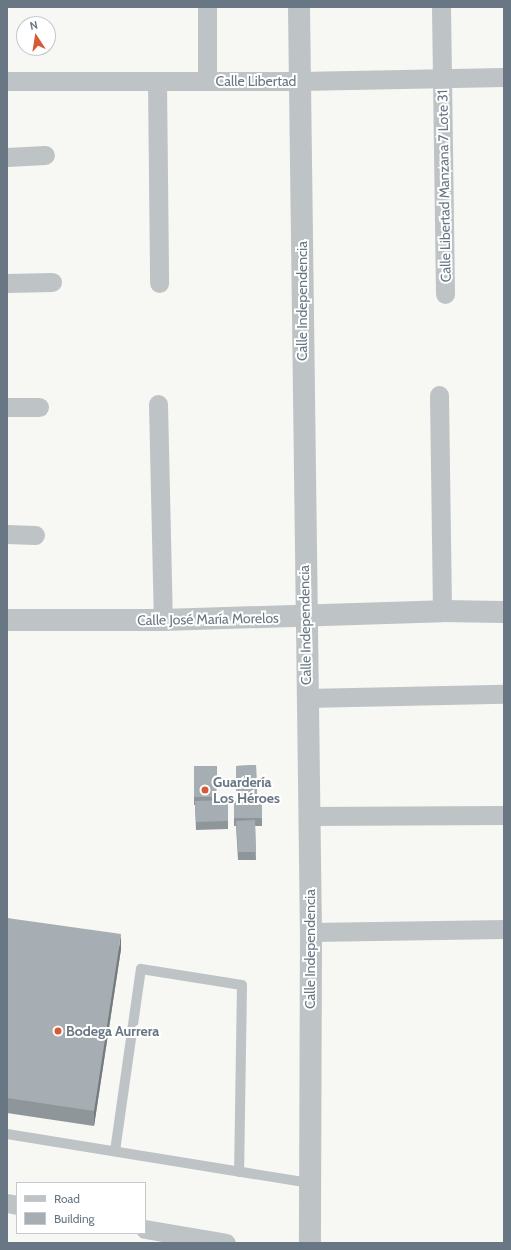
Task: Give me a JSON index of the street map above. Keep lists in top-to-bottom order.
{
  "streets": {
    "street": [
      "Calle Libertad",
      "Calle Libertad Manzana 7 Lote 31",
      "Calle Independencia",
      "Calle José María Morelos"
    ]
  },
  "crossings": [
    ["Calle Libertad", "Calle Libertad Manzana 7 Lote 31"],
    ["Calle Libertad", "Calle Independencia"],
    ["Calle Independencia", "Calle José María Morelos"]
  ],
  "places": ["Guardería Los Héroes", "Bodega Aurrera"],
  "legend": ["Road", "Building"],
  "north": "top"
}
